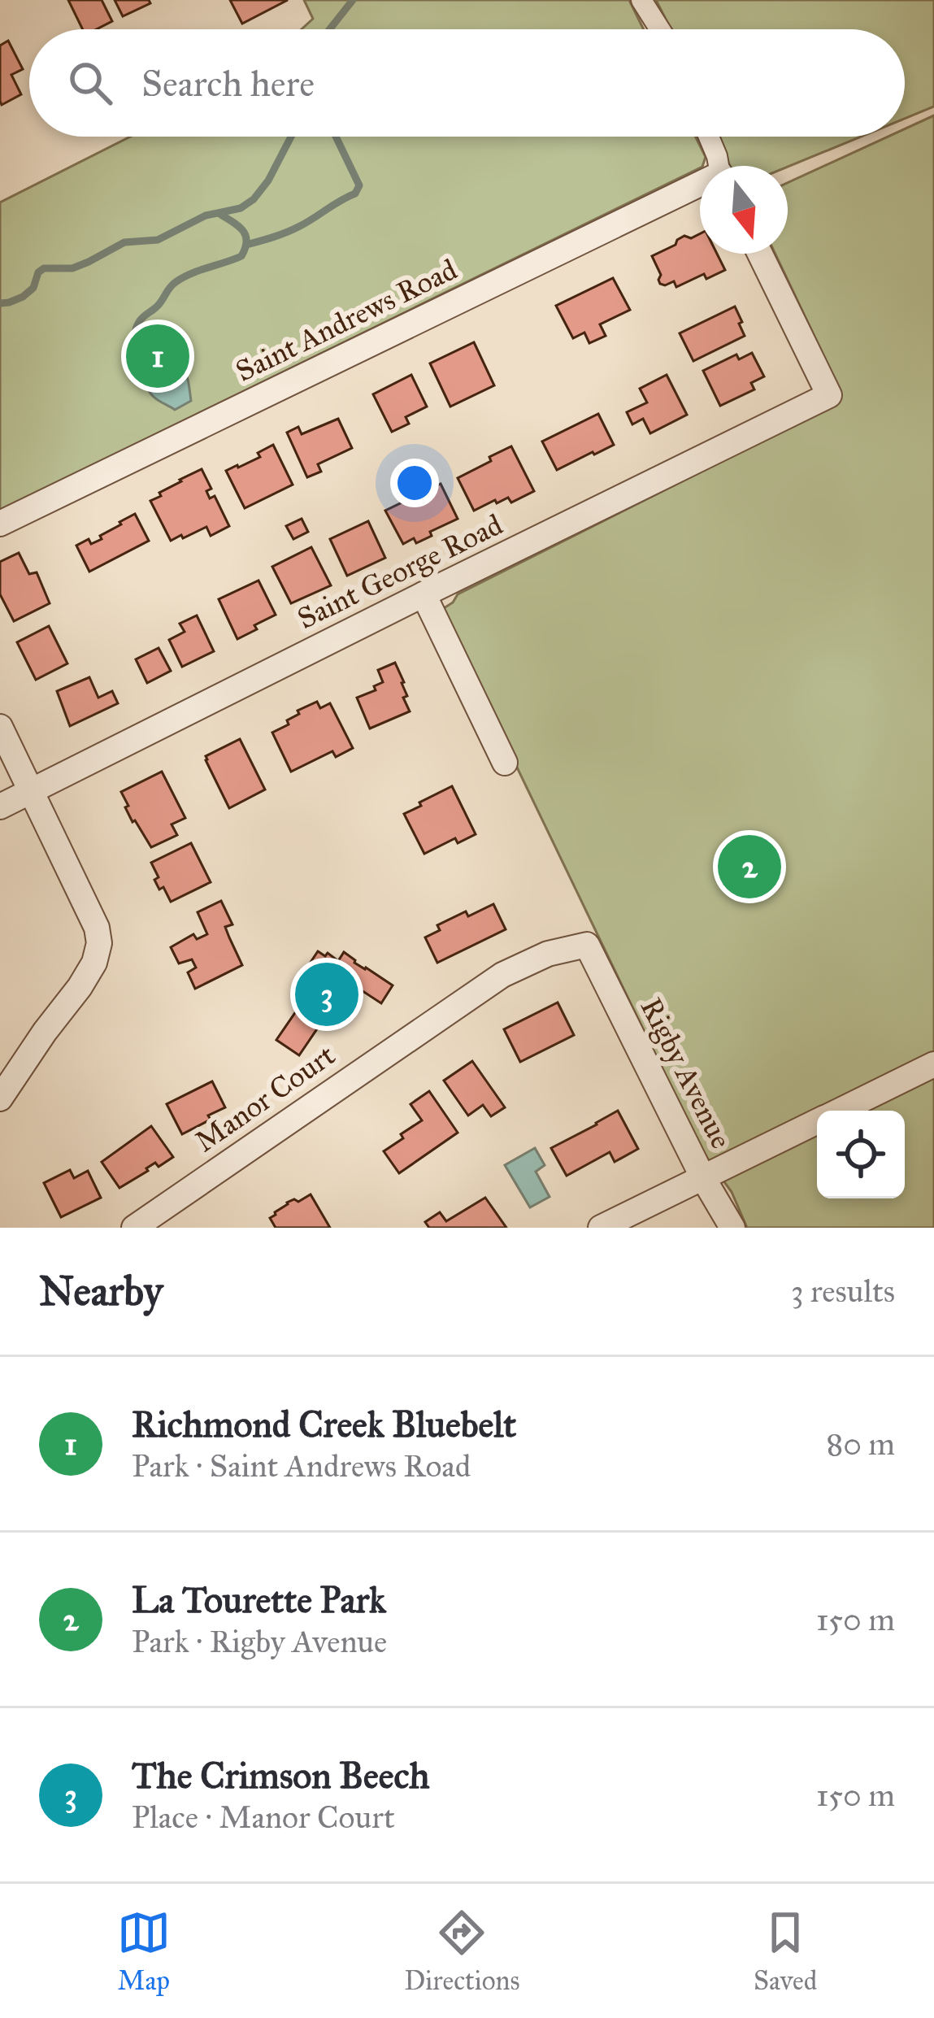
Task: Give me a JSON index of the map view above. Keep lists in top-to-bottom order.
{
  "streets": {
    "street": [
      "Saint Andrews Road",
      "Saint George Road",
      "Rigby Avenue",
      "Manor Court"
    ]
  },
  "crossings": [
    ["Rigby Avenue", "Manor Court"]
  ],
  "north": "bottom",
  "page": {
    "search": "Search here",
    "pins": ["1", "2", "3"],
    "heading": ["Nearby", "3 results"],
    "list": [
      {
        "mark": "1",
        "name": "Richmond Creek Bluebelt",
        "note": "Park · Saint Andrews Road",
        "value": "80 m"
      },
      {
        "mark": "2",
        "name": "La Tourette Park",
        "note": "Park · Rigby Avenue",
        "value": "150 m"
      },
      {
        "mark": "3",
        "name": "The Crimson Beech",
        "note": "Place · Manor Court",
        "value": "150 m"
      }
    ],
    "nav": ["Map", "Directions", "Saved"]
  }
}
